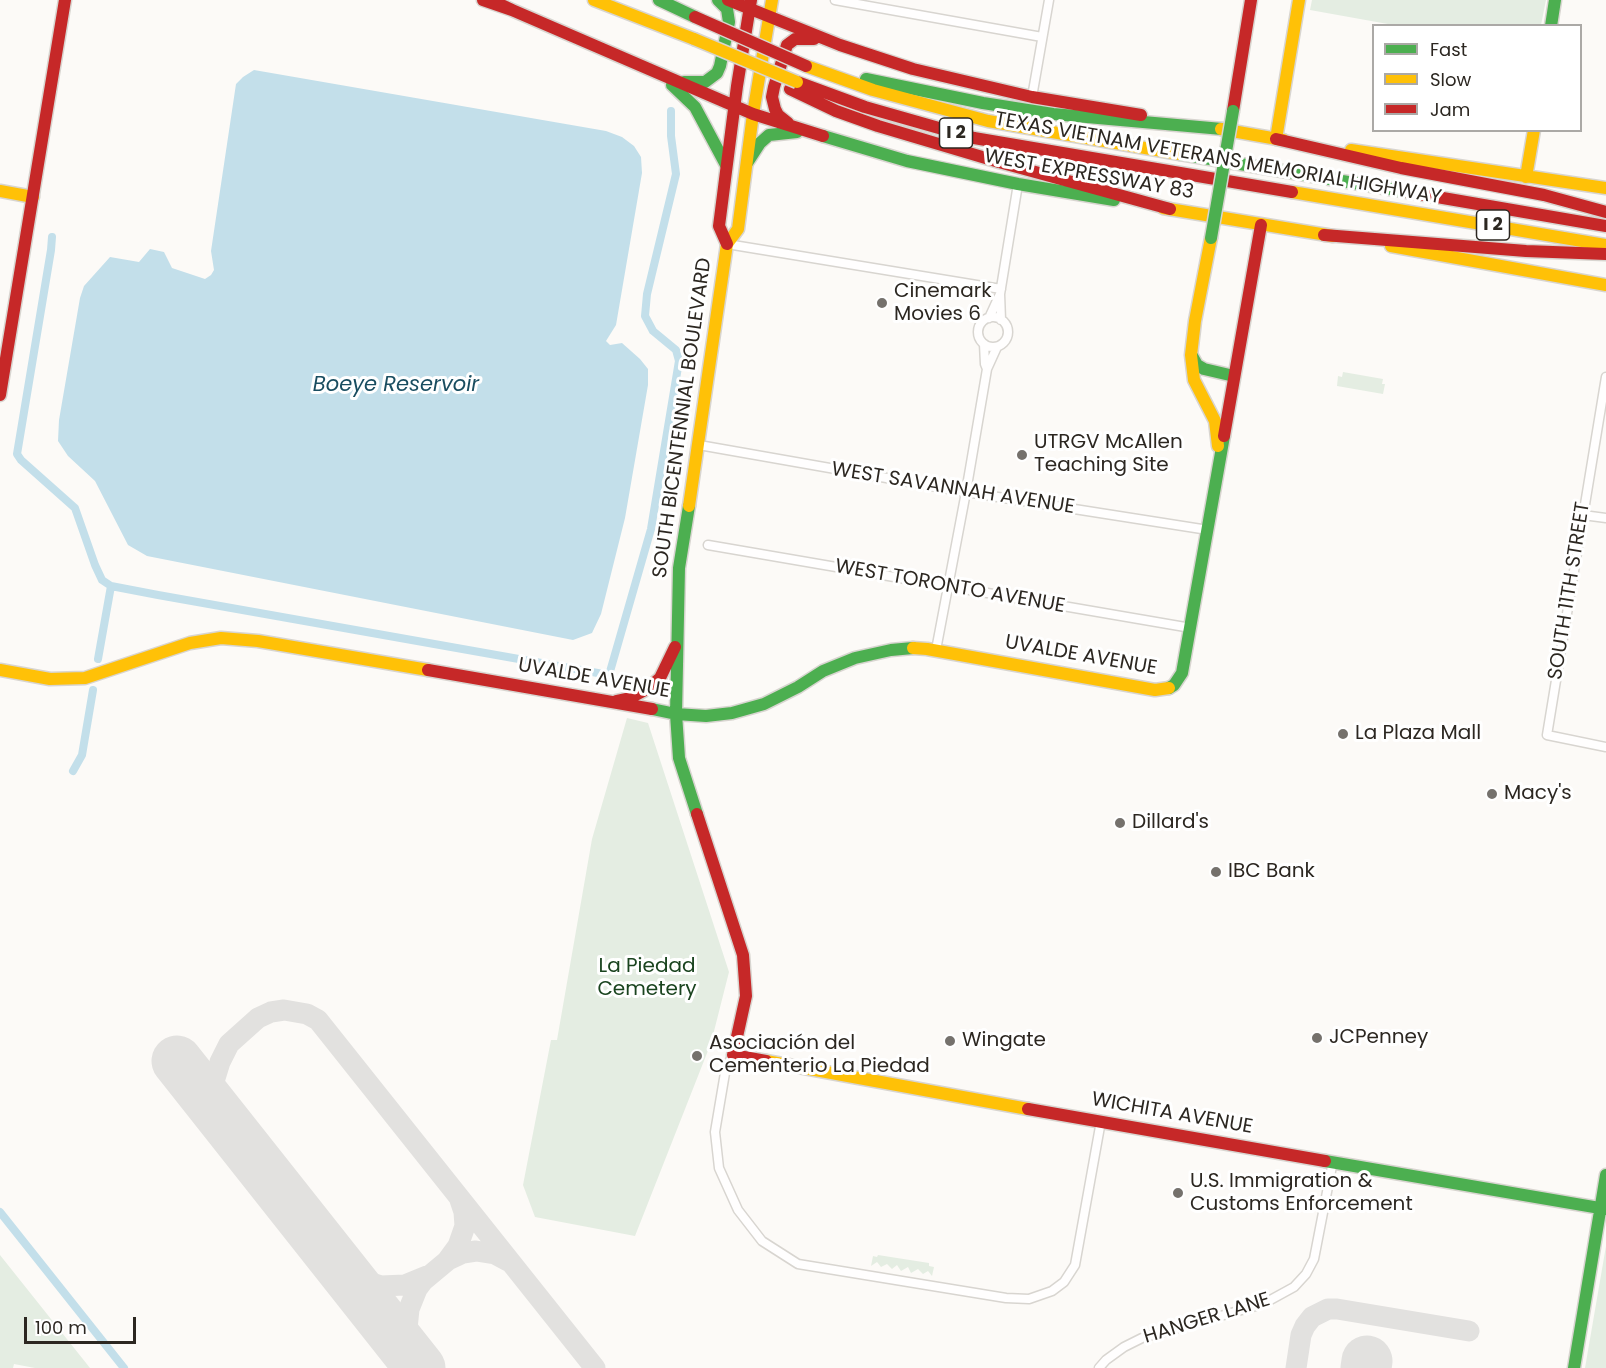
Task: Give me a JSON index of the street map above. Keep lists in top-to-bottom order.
{
  "streets": {
    "main road": [
      "I 2",
      "TEXAS VIETNAM VETERANS MEMORIAL HIGHWAY",
      "WEST EXPRESSWAY 83",
      "SOUTH BICENTENNIAL BOULEVARD",
      "UVALDE AVENUE",
      "WICHITA AVENUE"
    ],
    "street": [
      "WEST SAVANNAH AVENUE",
      "WEST TORONTO AVENUE",
      "SOUTH 11TH STREET",
      "HANGER LANE"
    ]
  },
  "crossings": [
    ["WEST EXPRESSWAY 83", "SOUTH BICENTENNIAL BOULEVARD"],
    ["SOUTH BICENTENNIAL BOULEVARD", "WEST SAVANNAH AVENUE"],
    ["SOUTH BICENTENNIAL BOULEVARD", "UVALDE AVENUE"],
    ["SOUTH BICENTENNIAL BOULEVARD", "WICHITA AVENUE"],
    ["WEST TORONTO AVENUE", "UVALDE AVENUE"],
    ["WICHITA AVENUE", "HANGER LANE"]
  ],
  "water": ["Boeye Reservoir"],
  "parks": ["La Piedad Cemetery"],
  "places": [
    "Cinemark Movies 6",
    "UTRGV McAllen Teaching Site",
    "La Plaza Mall",
    "Macy's",
    "Dillard's",
    "IBC Bank",
    "JCPenney",
    "Wingate",
    "Asociación del Cementerio La Piedad",
    "U.S. Immigration & Customs Enforcement"
  ],
  "legend": ["Fast", "Slow", "Jam"],
  "scale_bar": "100 m"
}
